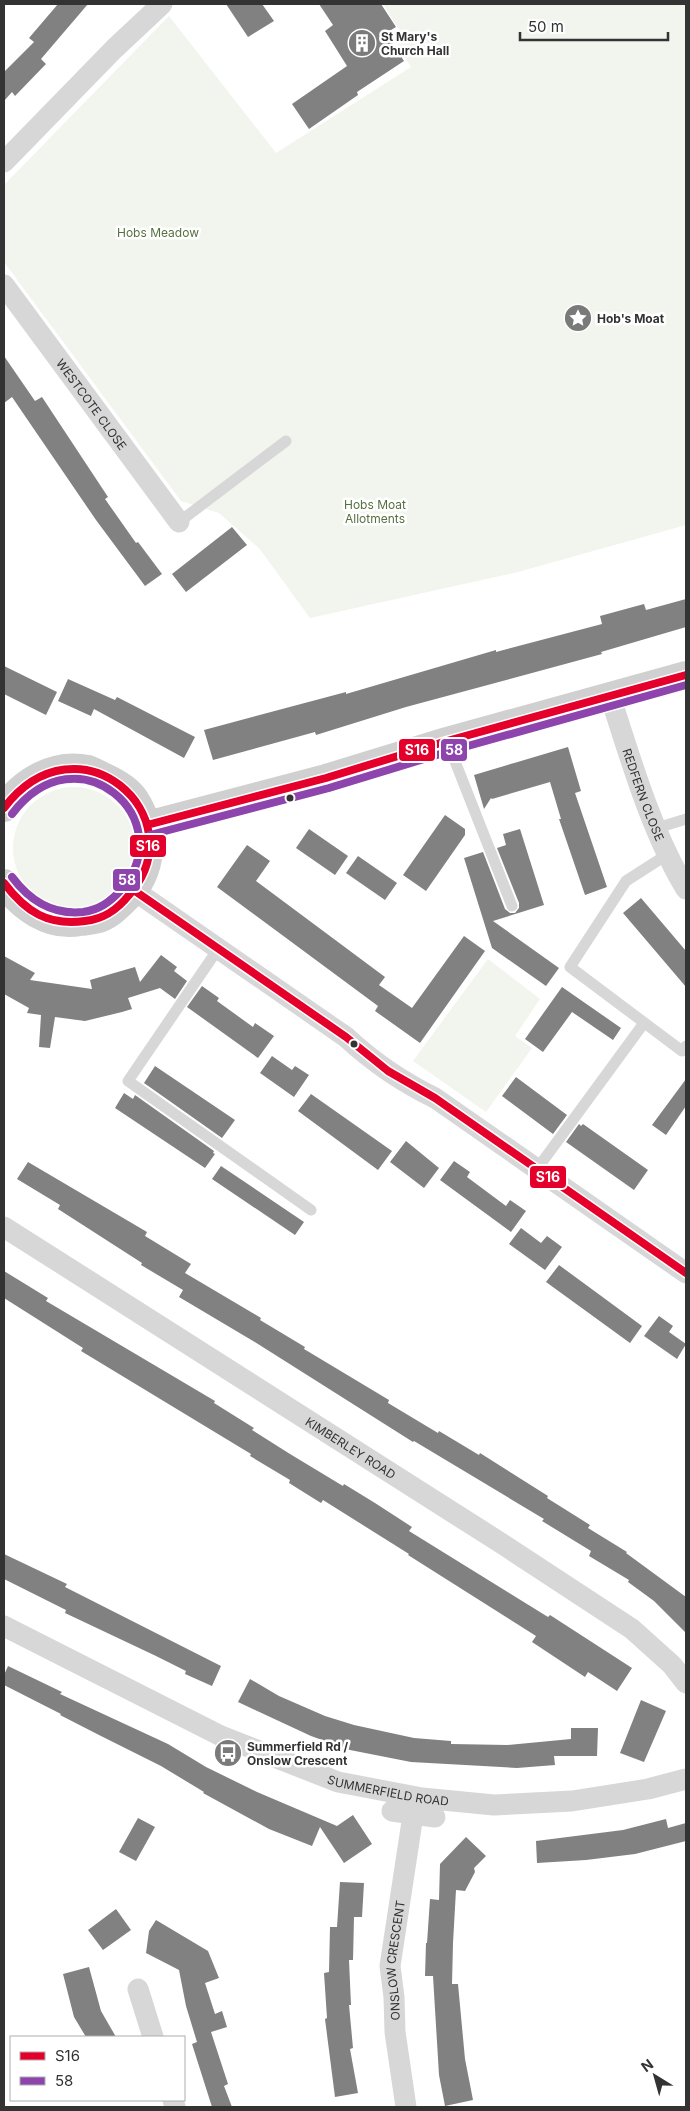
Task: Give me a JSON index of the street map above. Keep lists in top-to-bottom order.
{
  "streets": {
    "street": [
      "WESTCOTE CLOSE",
      "REDFERN CLOSE",
      "KIMBERLEY ROAD",
      "SUMMERFIELD ROAD",
      "ONSLOW CRESCENT"
    ]
  },
  "parks": ["Hobs Meadow", "Hobs Moat Allotments"],
  "places": {
    "building": ["St Mary's Church Hall"],
    "place": ["Hob's Moat"],
    "bus stop": ["Summerfield Rd / Onslow Crescent"]
  },
  "lines": ["transit line S16", "transit line 58"],
  "legend": ["S16", "58"],
  "scale_bar": "50 m",
  "north": "top left"
}
